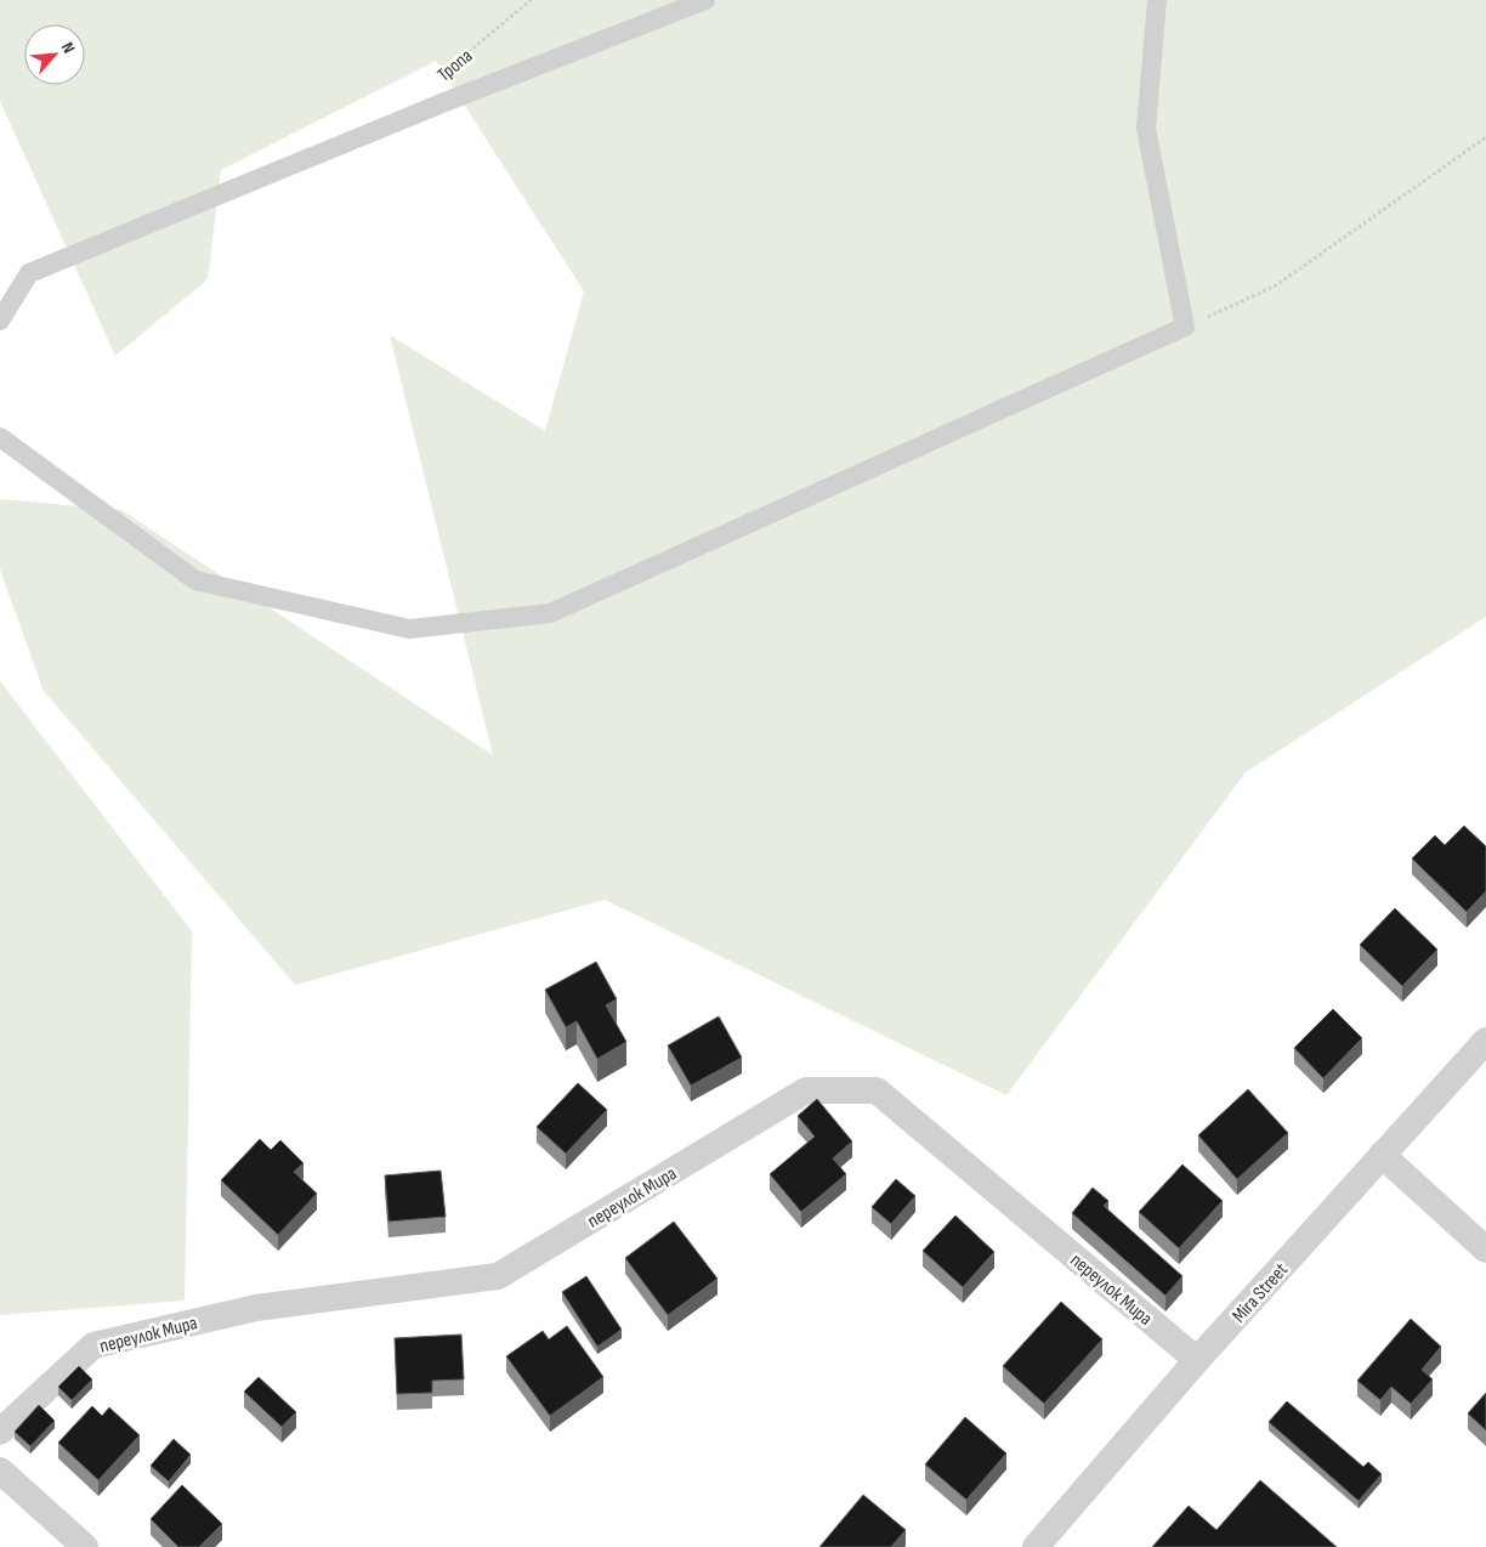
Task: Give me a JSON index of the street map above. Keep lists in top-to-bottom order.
{
  "streets": {
    "street": ["переулок Мира", "Mira Street"],
    "path": ["Тропа"]
  },
  "crossings": [
    ["переулок Мира", "Mira Street"]
  ],
  "north": "top right"
}
